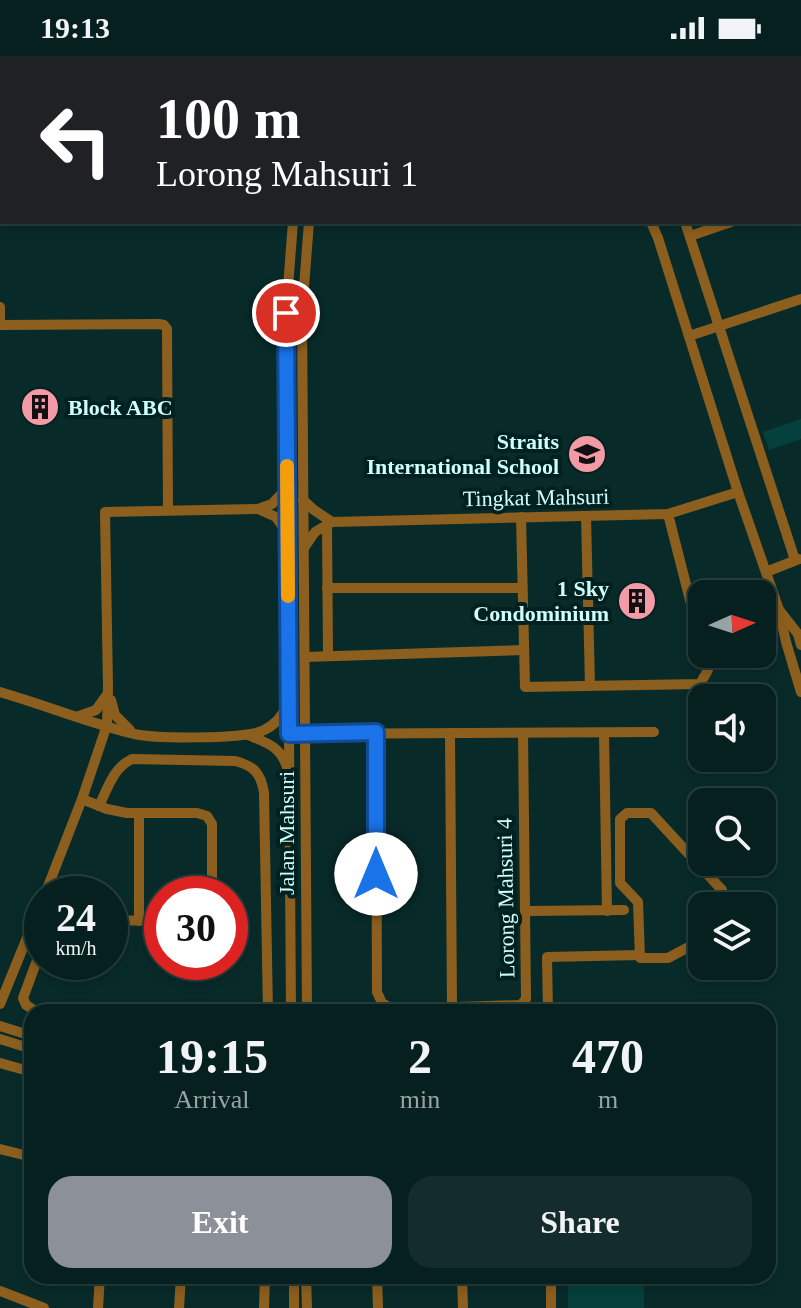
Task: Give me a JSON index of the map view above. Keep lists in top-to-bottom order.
{
  "streets": {
    "street": ["Tingkat Mahsuri", "Jalan Mahsuri", "Lorong Mahsuri 4"]
  },
  "places": {
    "building": ["Block ABC", "1 Sky Condominium"],
    "school or university": ["Straits International School"]
  },
  "north": "right",
  "page": {
    "status": "19:13",
    "turn": ["100 m", "Lorong Mahsuri 1"],
    "speed": "24 km/h",
    "limit": "30",
    "eta": [
      "19:15",
      "Arrival",
      "2",
      "min",
      "470",
      "m"
    ],
    "buttons": ["Exit", "Share"]
  }
}
